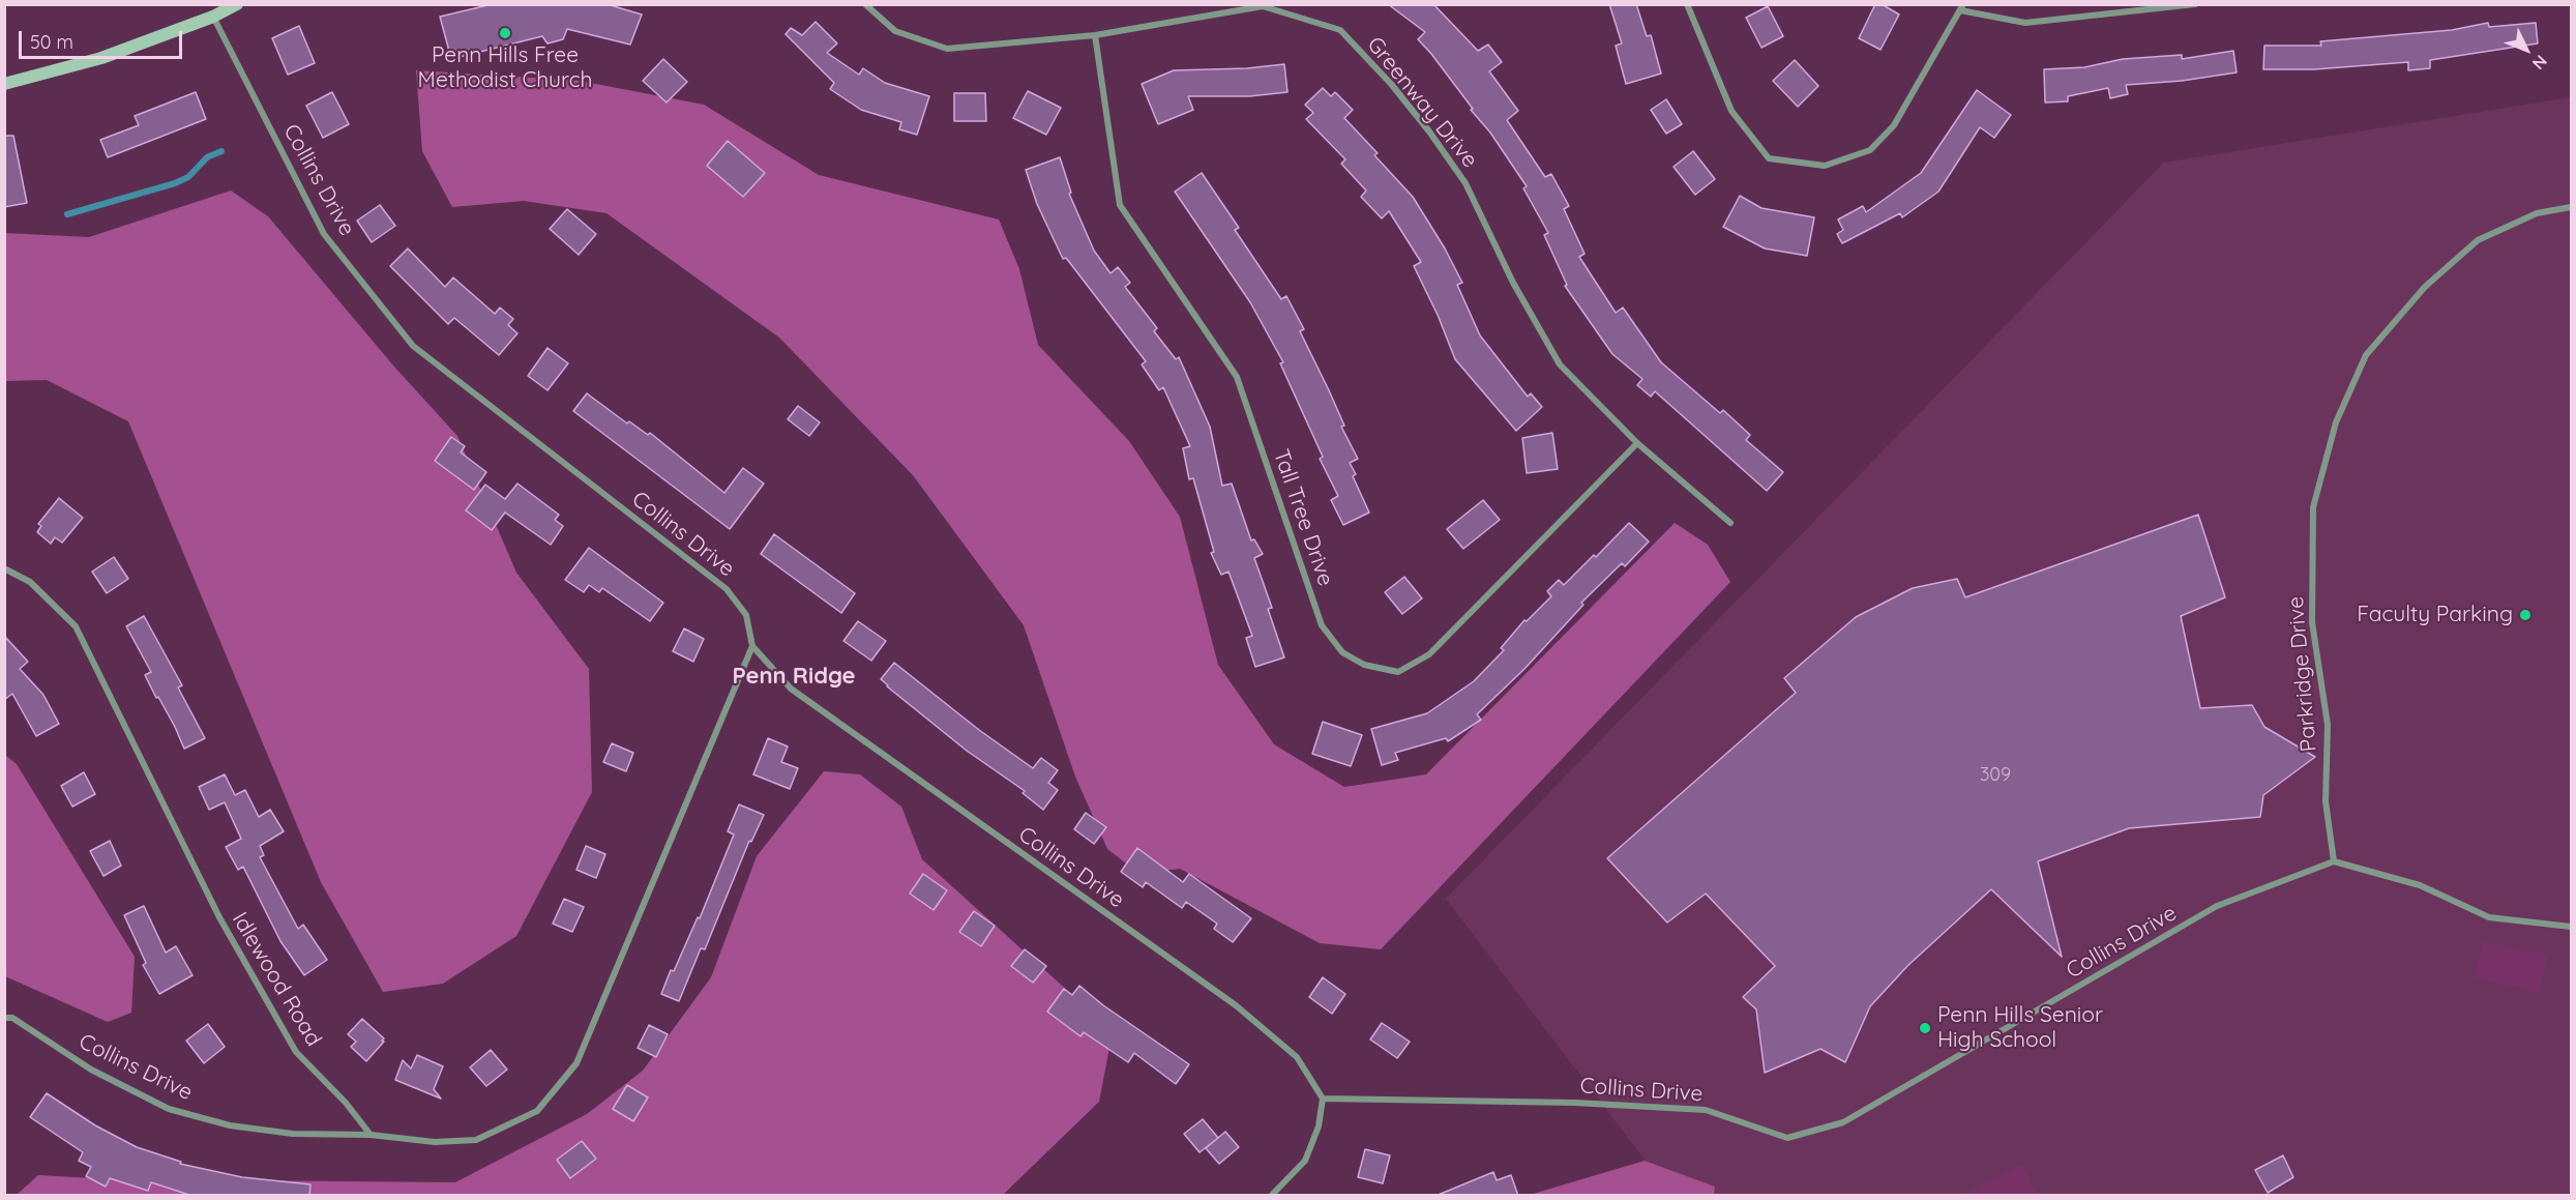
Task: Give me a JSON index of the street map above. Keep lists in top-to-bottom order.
{
  "streets": {
    "street": [
      "Greenway Drive",
      "Collins Drive",
      "Tall Tree Drive",
      "Parkridge Drive",
      "Idlewood Road"
    ]
  },
  "crossings": [
    ["Greenway Drive", "Tall Tree Drive"],
    ["Collins Drive", "Parkridge Drive"],
    ["Collins Drive", "Idlewood Road"]
  ],
  "districts": ["Penn Ridge"],
  "places": ["Penn Hills Free Methodist Church", "Faculty Parking", "Penn Hills Senior High School"],
  "house_numbers": ["309"],
  "scale_bar": "50 m",
  "north": "bottom right"
}
